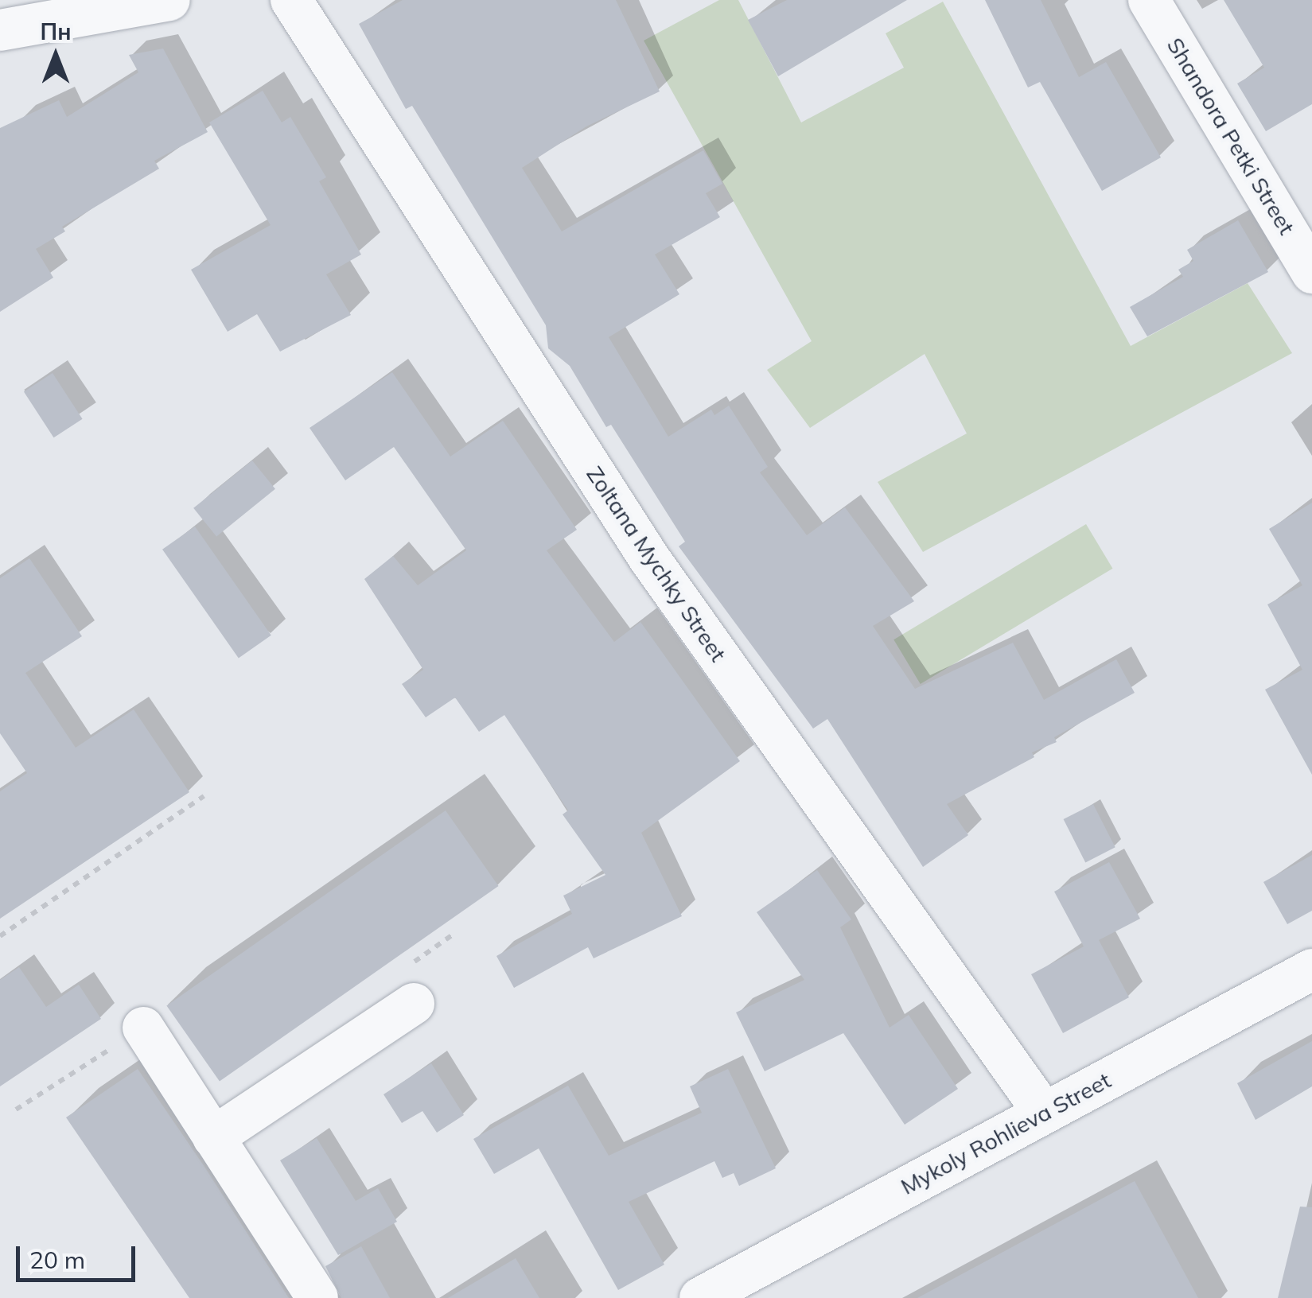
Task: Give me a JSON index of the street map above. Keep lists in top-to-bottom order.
{
  "streets": {
    "street": ["Shandora Petki Street", "Zoltana Mychky Street", "Mykoly Rohlieva Street"]
  },
  "crossings": [
    ["Zoltana Mychky Street", "Mykoly Rohlieva Street"]
  ],
  "scale_bar": "20 m",
  "north": "top"
}
